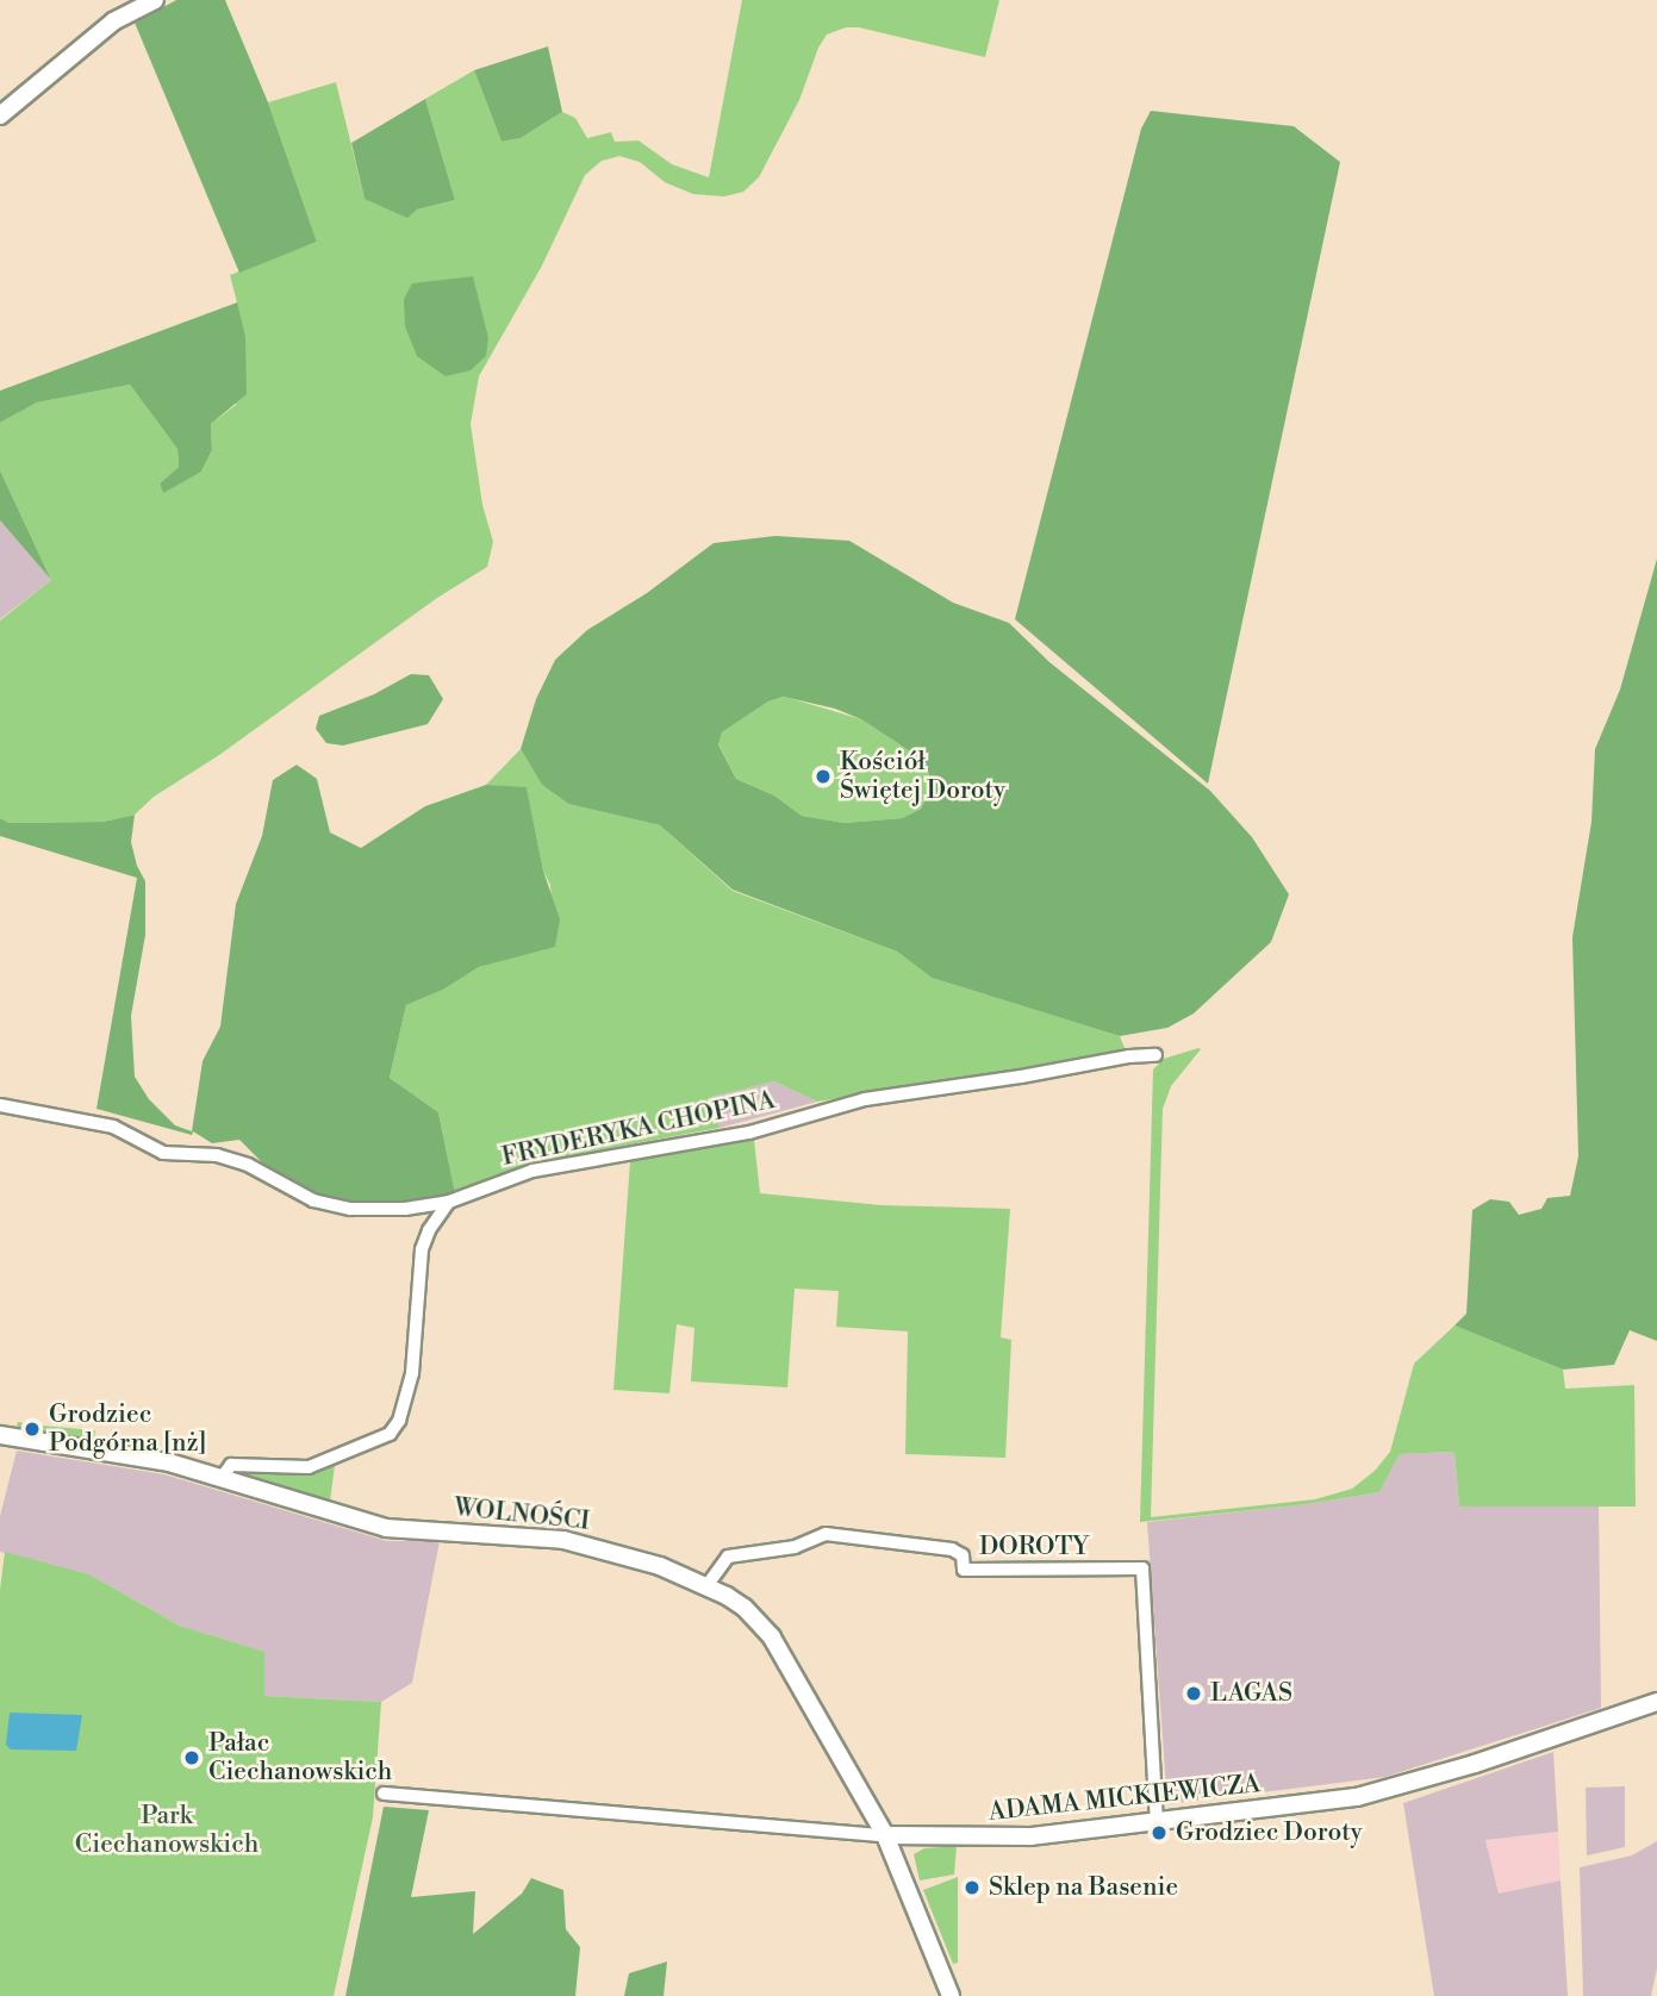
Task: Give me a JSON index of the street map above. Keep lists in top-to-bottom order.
{
  "streets": {
    "street": [
      "FRYDERYKA CHOPINA",
      "WOLNOŚCI",
      "DOROTY",
      "ADAMA MICKIEWICZA"
    ]
  },
  "crossings": [
    ["WOLNOŚCI", "DOROTY"],
    ["WOLNOŚCI", "ADAMA MICKIEWICZA"],
    ["DOROTY", "ADAMA MICKIEWICZA"]
  ],
  "parks": ["Park Ciechanowskich"],
  "places": [
    "Kościół Świętej Doroty",
    "Grodziec Podgórna [nż]",
    "LAGAS",
    "Pałac Ciechanowskich",
    "Grodziec Doroty",
    "Sklep na Basenie"
  ]
}
